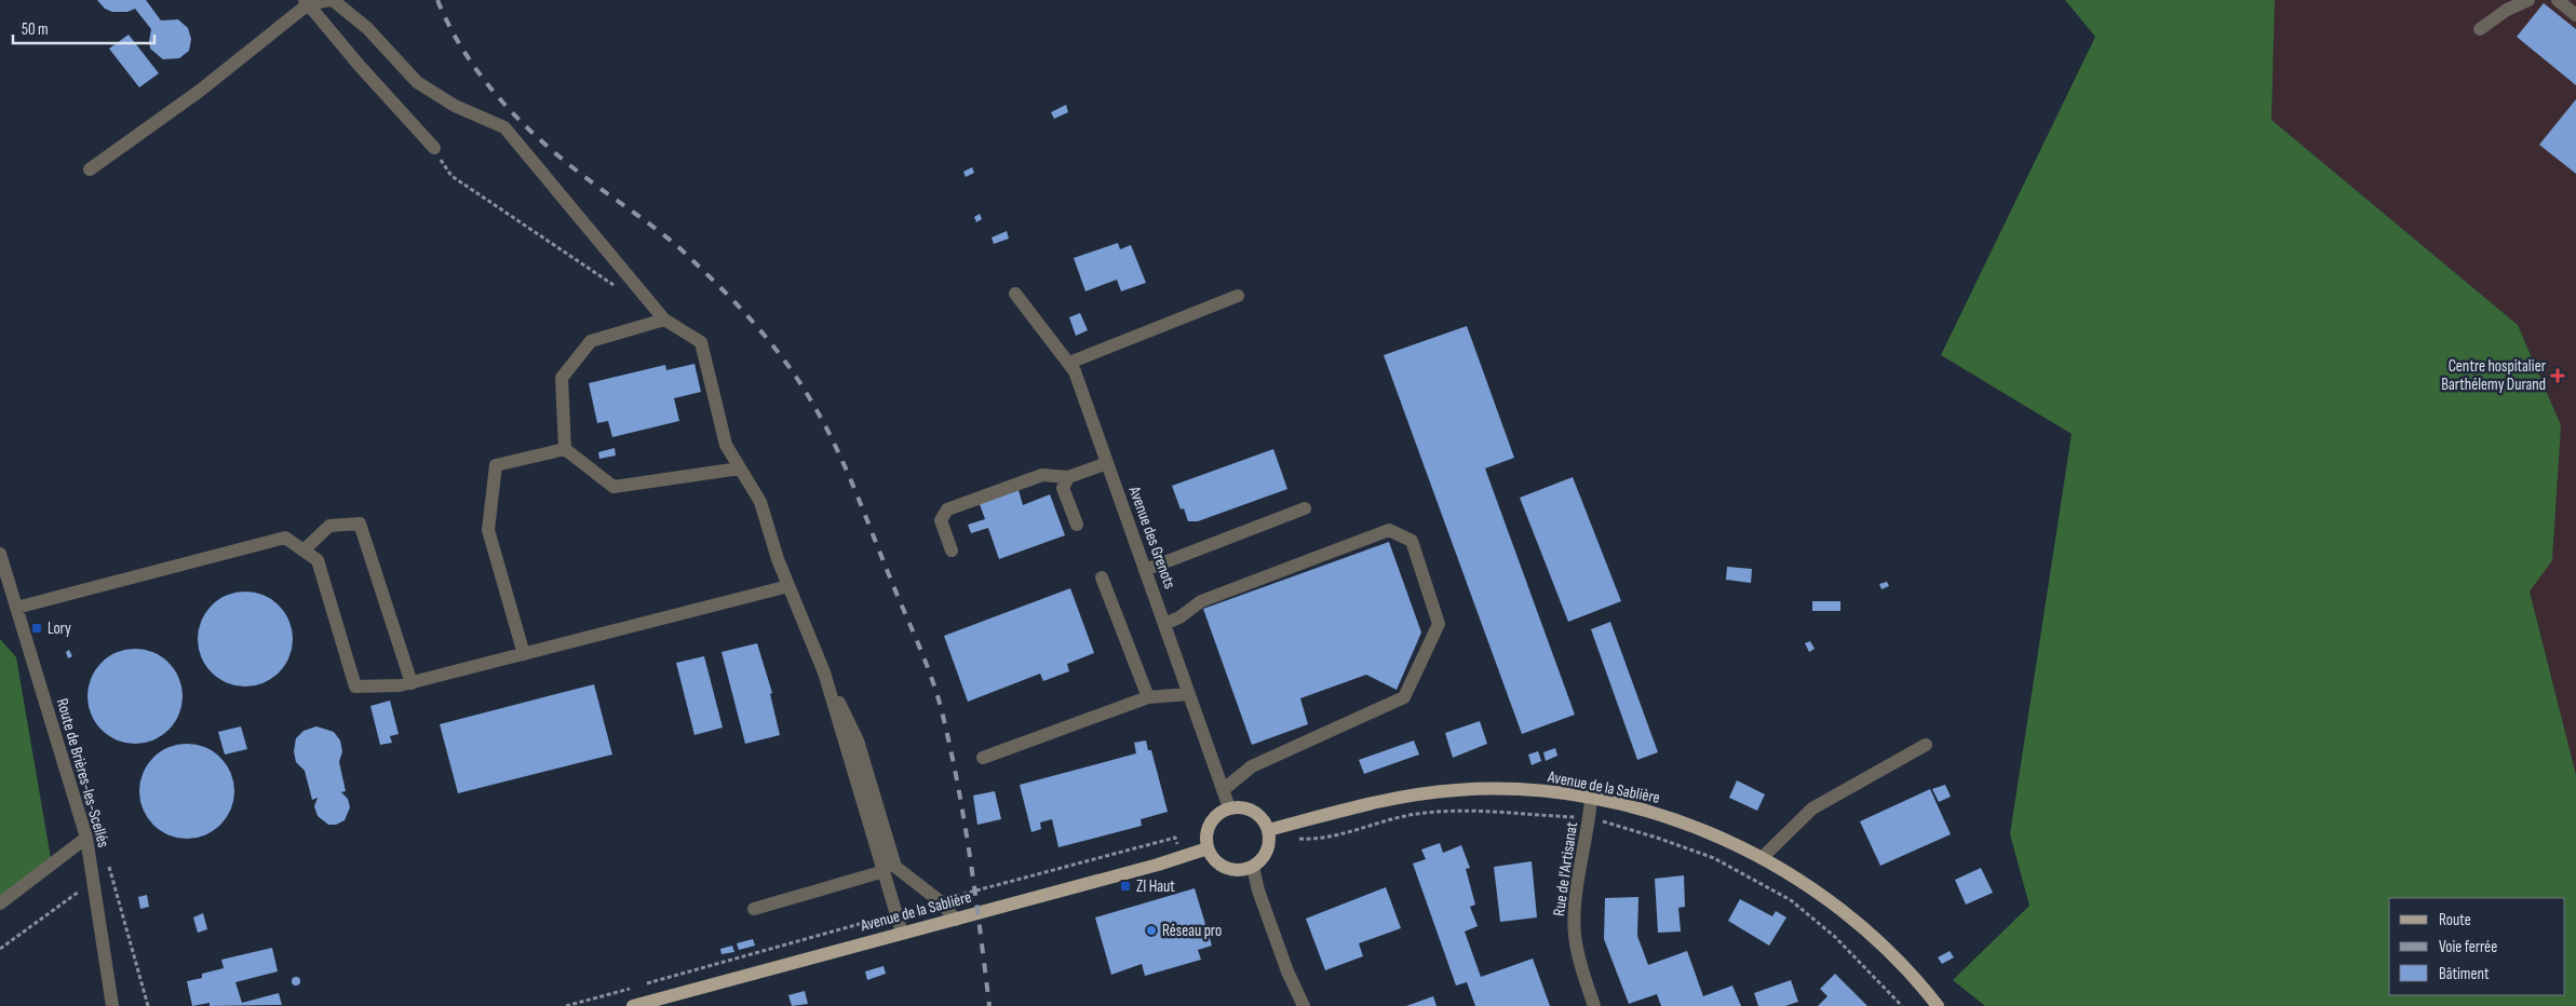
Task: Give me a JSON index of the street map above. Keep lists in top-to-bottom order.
{
  "streets": {
    "main road": ["Avenue de la Sablière"],
    "street": ["Avenue des Grenots", "Route de Brières-les-Scellés", "Rue de l'Artisanat"]
  },
  "crossings": [
    ["Avenue des Grenots", "Avenue de la Sablière"],
    ["Avenue de la Sablière", "Rue de l'Artisanat"]
  ],
  "places": {
    "health": ["Centre hospitalier Barthélemy Durand"],
    "transit": ["Lory", "ZI Haut"],
    "other": ["Réseau pro"]
  },
  "legend": ["Route", "Voie ferrée", "Bâtiment"],
  "scale_bar": "50 m"
}
